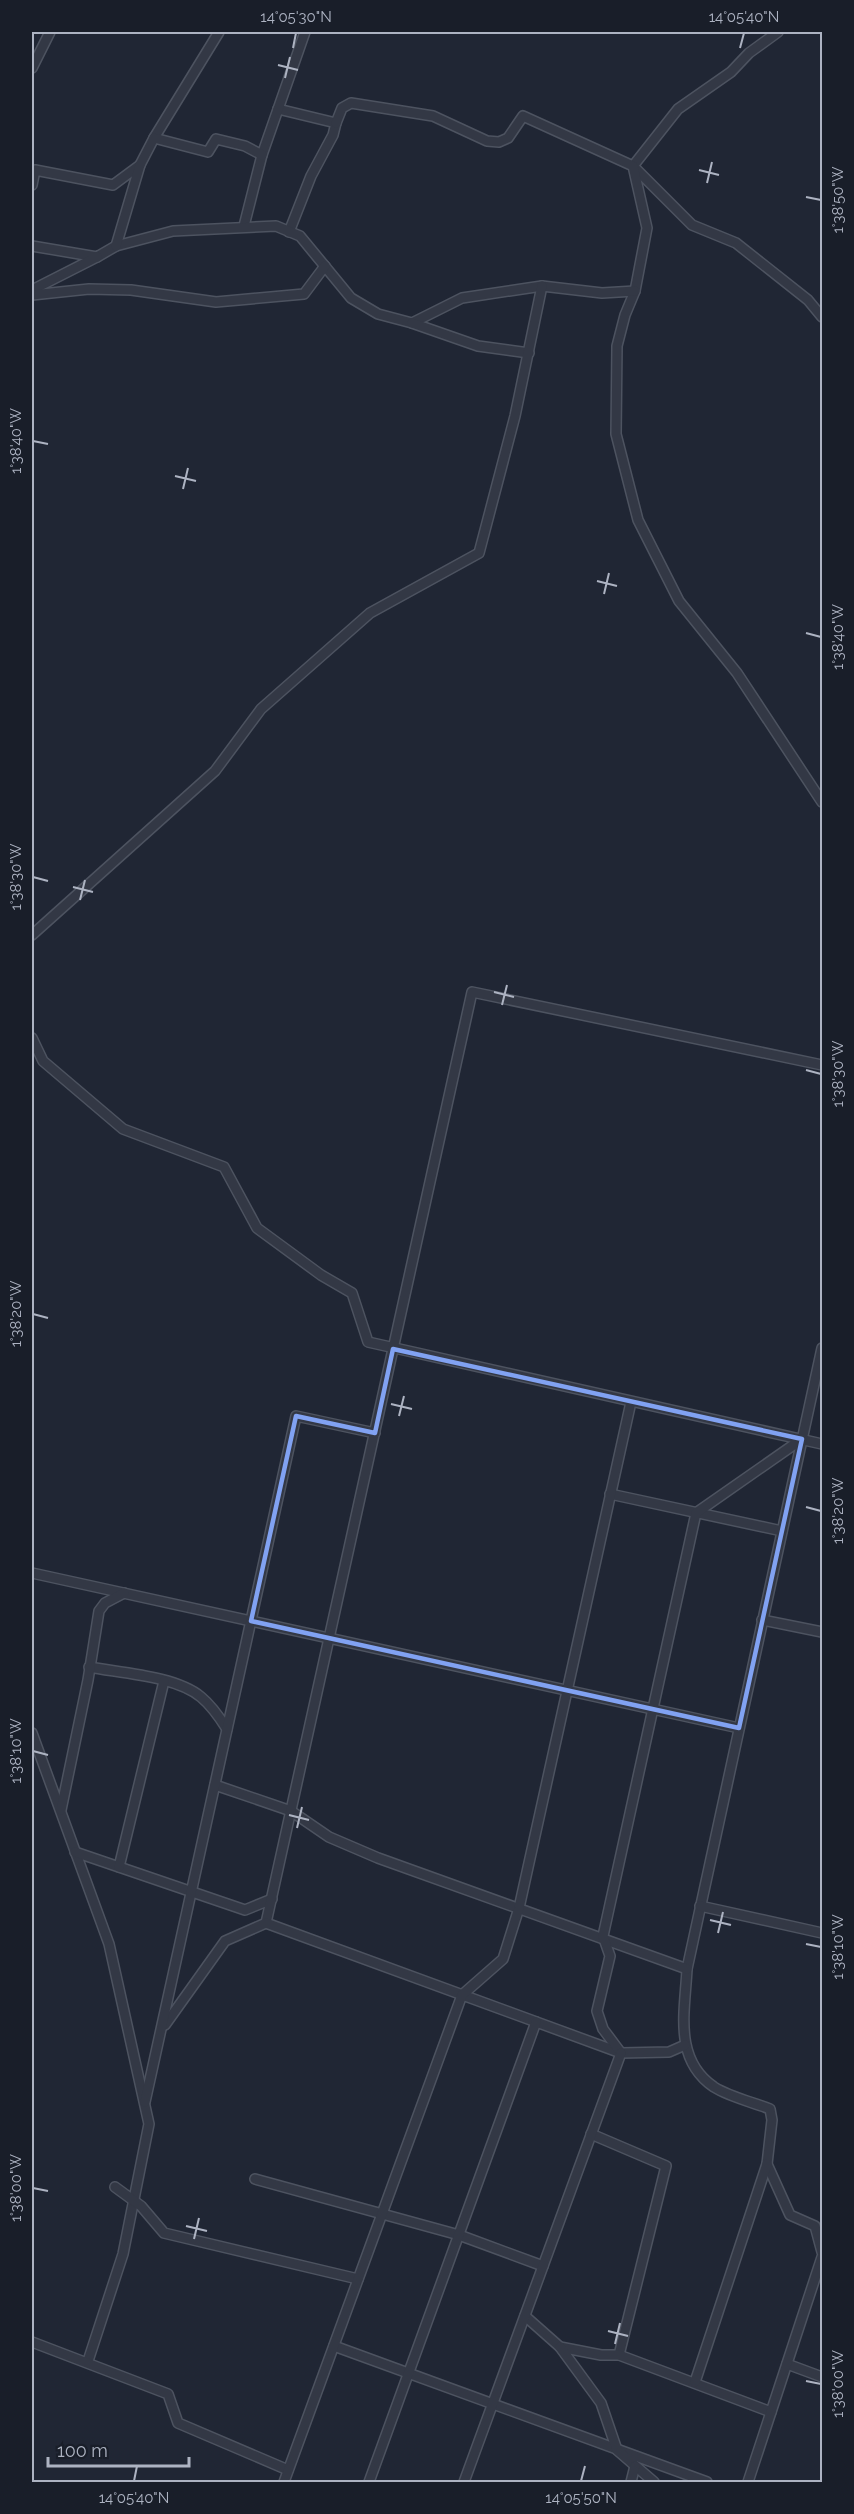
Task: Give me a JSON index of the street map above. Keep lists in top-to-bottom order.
{
  "scale_bar": "100 m",
  "coordinates": [
    "14°05'30\"N",
    "14°05'40\"N",
    "1°38'50\"W",
    "1°38'40\"W",
    "1°38'30\"W",
    "1°38'20\"W",
    "1°38'10\"W",
    "1°38'00\"W",
    "14°05'50\"N"
  ]
}
